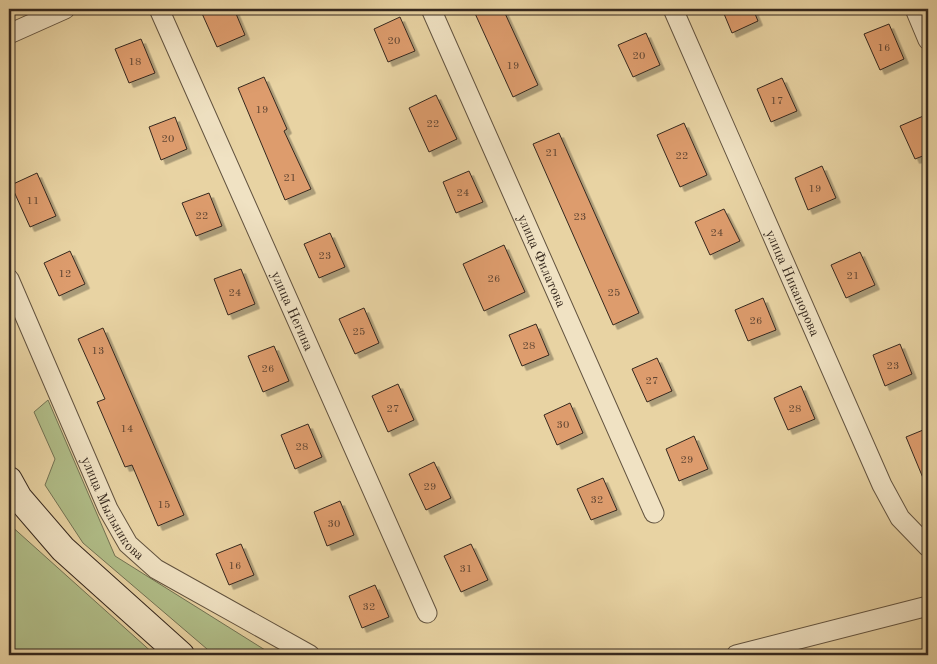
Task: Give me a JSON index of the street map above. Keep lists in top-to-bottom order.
{
  "streets": {
    "street": [
      "улица Филатова",
      "улица Никанорова",
      "улица Негина",
      "улица Мыльникова"
    ]
  },
  "house_numbers": [
    "20",
    "16",
    "20",
    "18",
    "19",
    "17",
    "19",
    "22",
    "20",
    "21",
    "22",
    "21",
    "19",
    "24",
    "11",
    "22",
    "23",
    "24",
    "23",
    "12",
    "21",
    "26",
    "24",
    "25",
    "26",
    "25",
    "28",
    "13",
    "23",
    "26",
    "27",
    "27",
    "28",
    "30",
    "14",
    "28",
    "29",
    "29",
    "32",
    "15",
    "30",
    "16",
    "31",
    "32"
  ]
}
